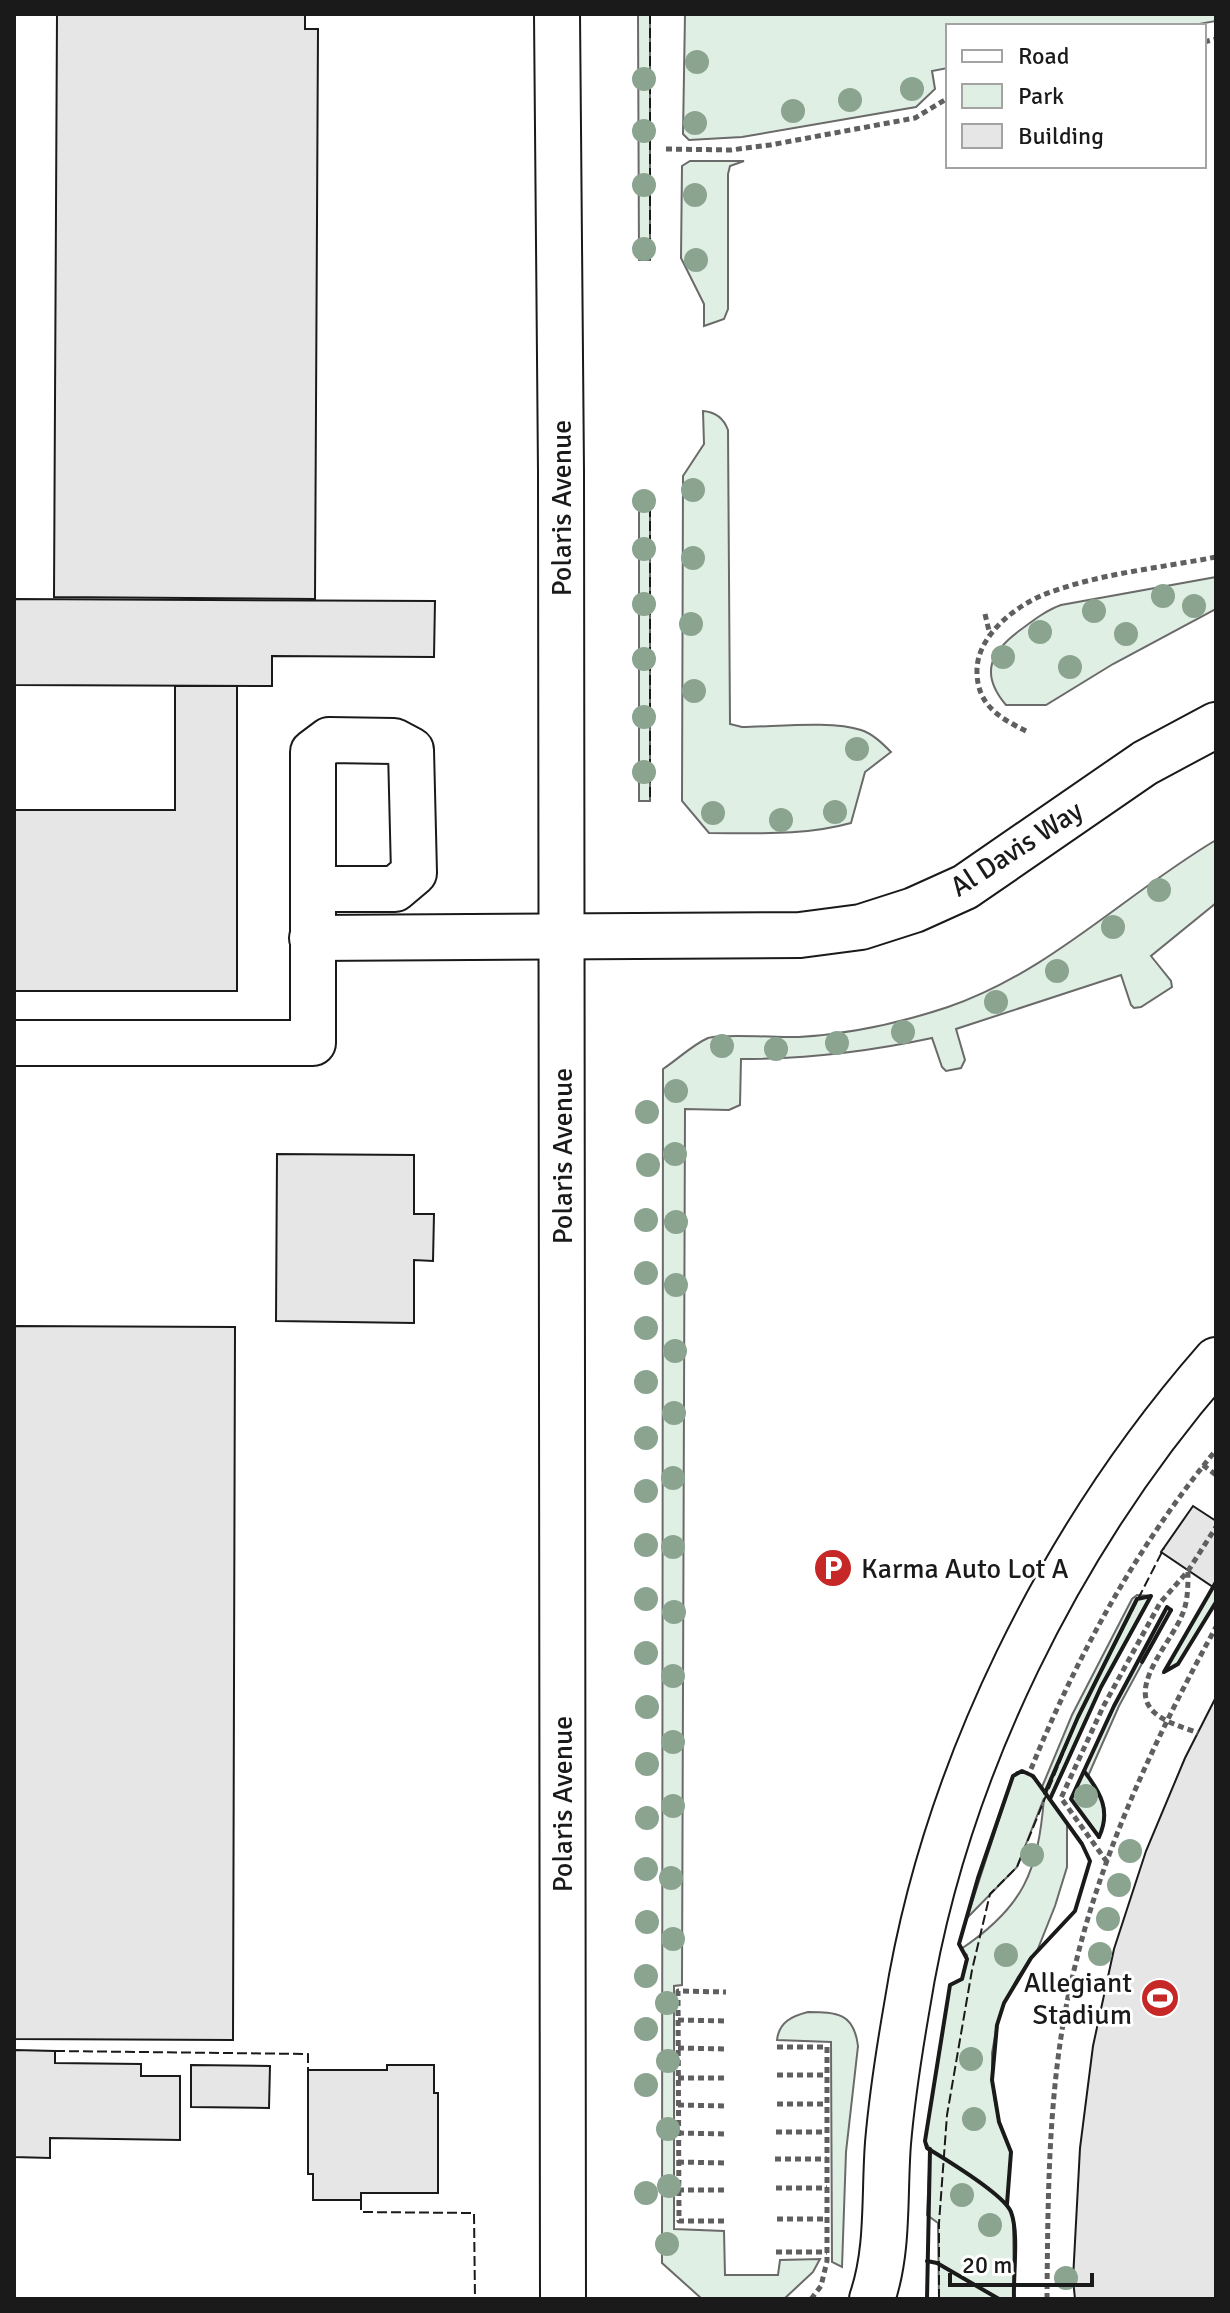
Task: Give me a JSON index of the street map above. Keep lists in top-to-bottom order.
{
  "streets": {
    "street": ["Polaris Avenue", "Al Davis Way"]
  },
  "crossings": [
    ["Polaris Avenue", "Al Davis Way"]
  ],
  "places": {
    "parking": ["Karma Auto Lot A"],
    "sports": ["Allegiant Stadium"]
  },
  "legend": ["Road", "Park", "Building"],
  "scale_bar": "20 m"
}
